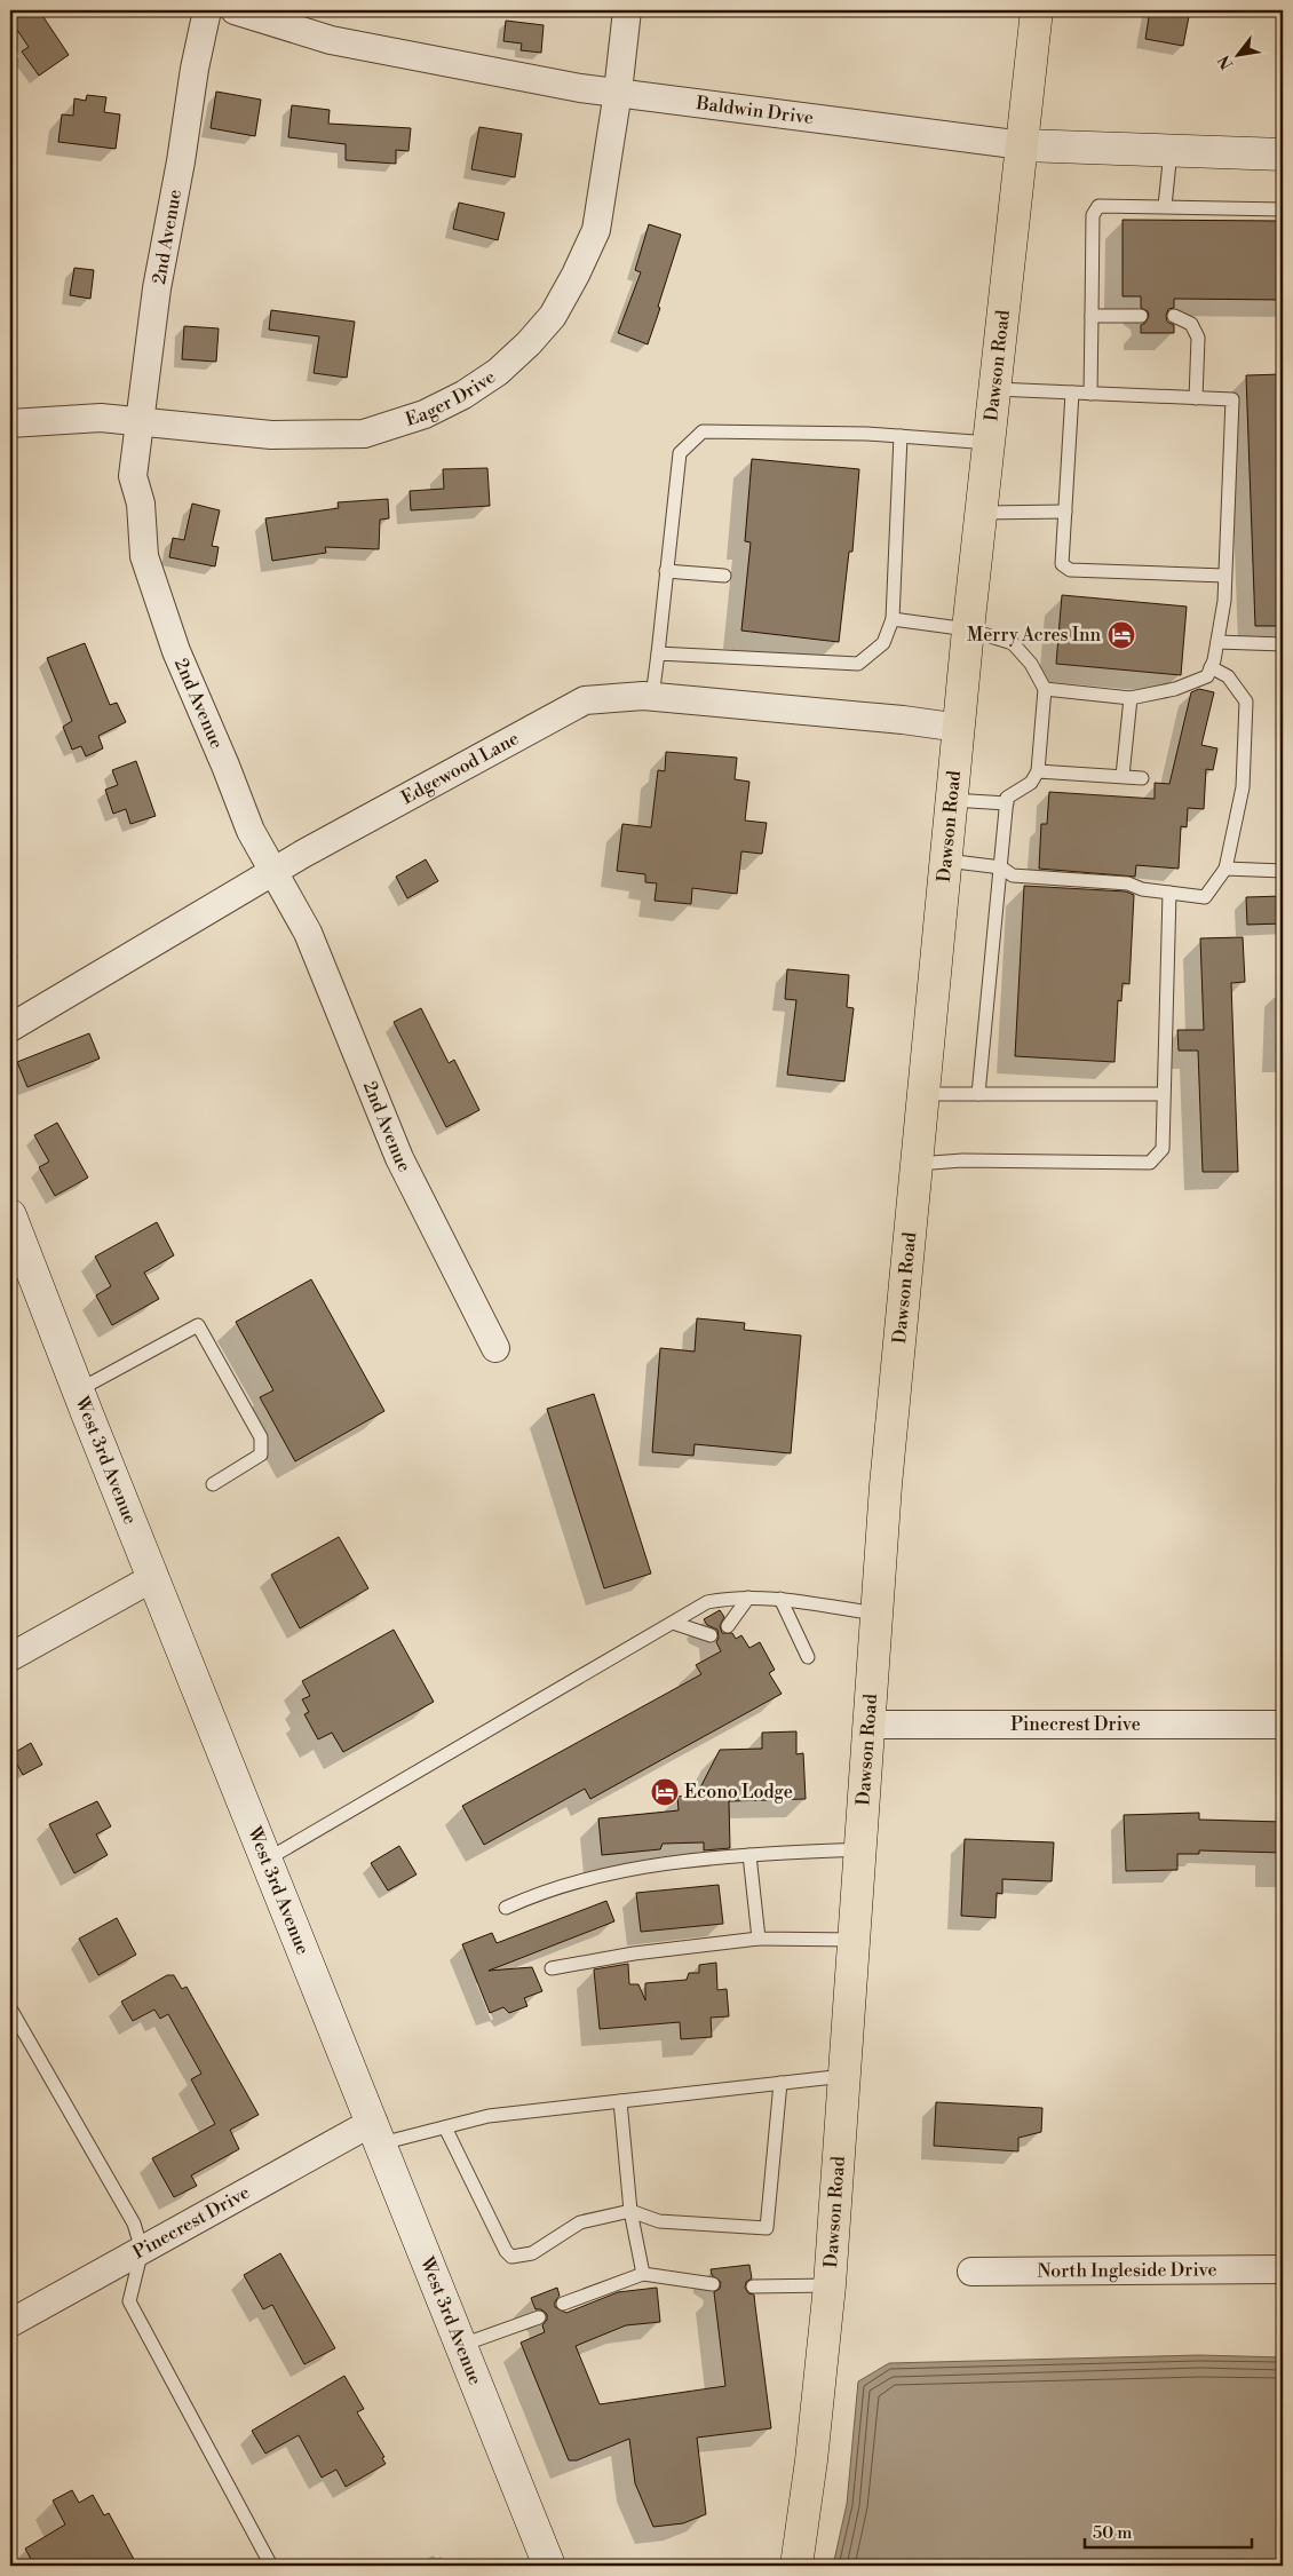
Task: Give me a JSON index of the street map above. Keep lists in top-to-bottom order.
{
  "streets": {
    "main road": ["Dawson Road"],
    "street": [
      "Baldwin Drive",
      "2nd Avenue",
      "Eager Drive",
      "Edgewood Lane",
      "West 3rd Avenue",
      "Pinecrest Drive",
      "North Ingleside Drive"
    ]
  },
  "crossings": [
    ["Baldwin Drive", "Dawson Road"],
    ["Baldwin Drive", "Eager Drive"],
    ["2nd Avenue", "Eager Drive"],
    ["2nd Avenue", "Edgewood Lane"],
    ["Dawson Road", "Edgewood Lane"],
    ["Dawson Road", "Pinecrest Drive"],
    ["West 3rd Avenue", "Pinecrest Drive"]
  ],
  "places": {
    "hotel": ["Merry Acres Inn", "Econo Lodge"]
  },
  "scale_bar": "50 m",
  "north": "bottom left"
}
